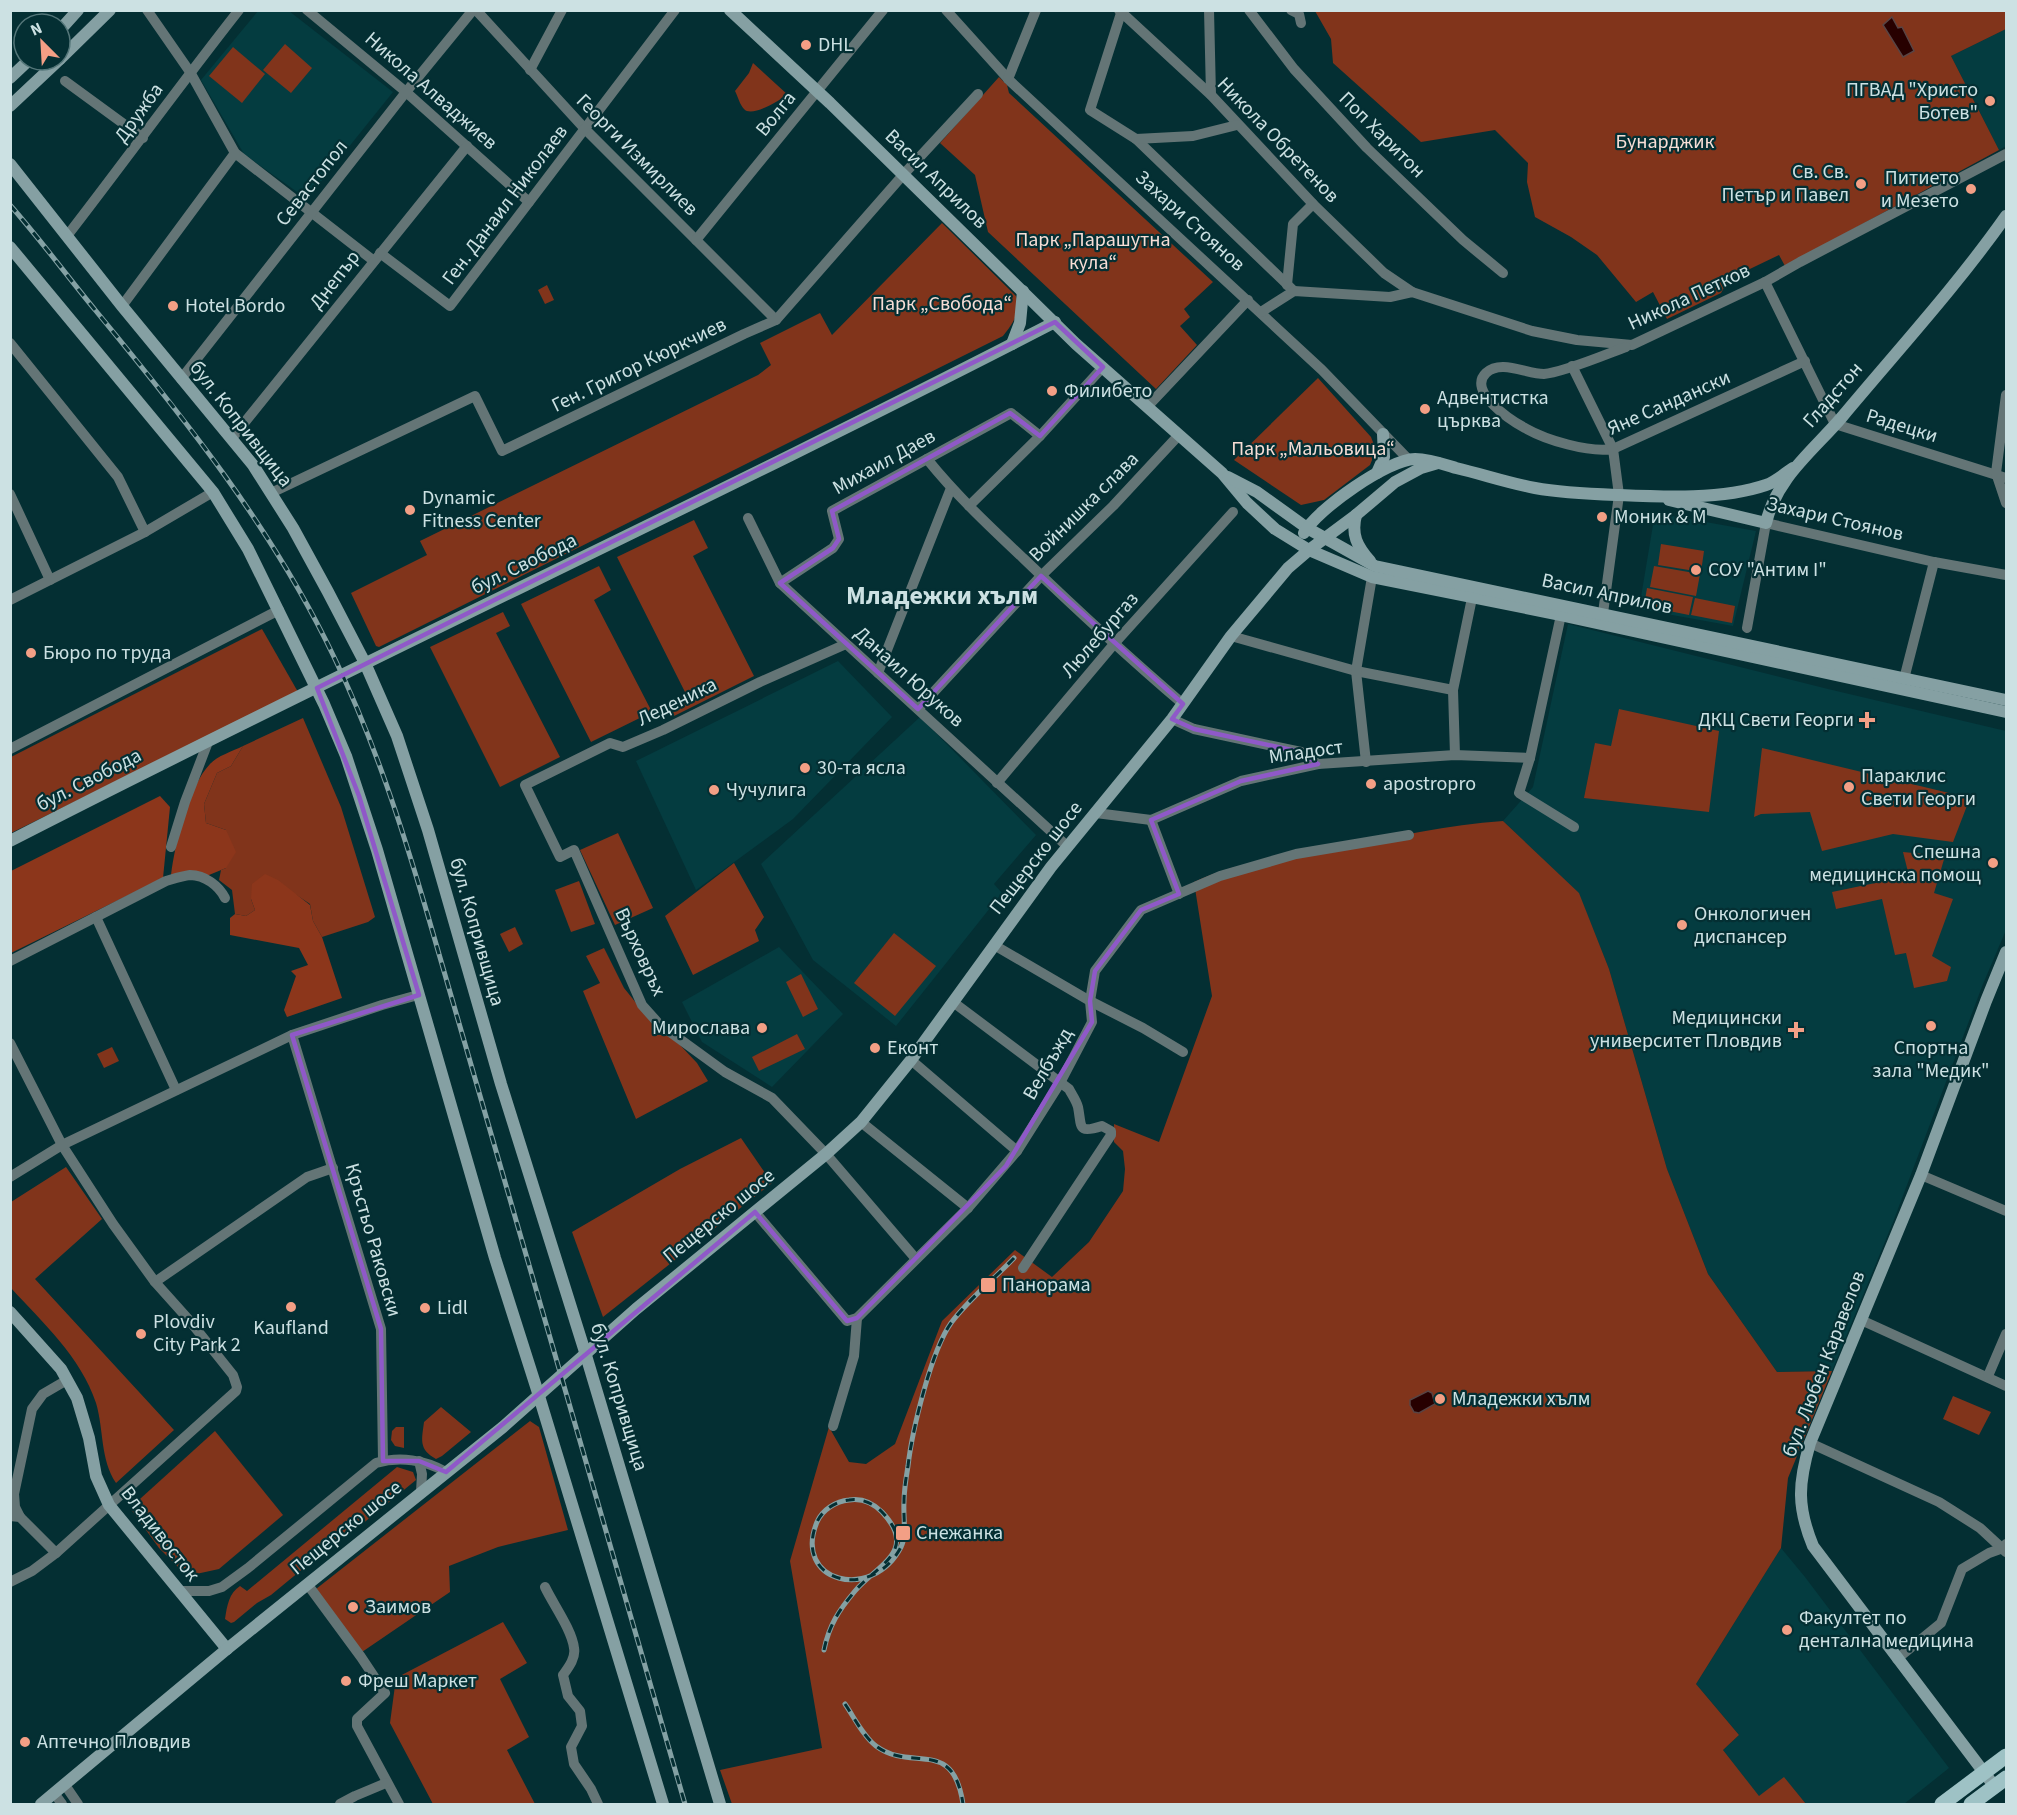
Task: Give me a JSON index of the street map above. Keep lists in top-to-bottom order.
{
  "streets": {
    "main road": [
      "Васил Априлов",
      "Захари Стоянов",
      "Гладстон",
      "бул. Копривщица",
      "бул. Свобода",
      "Пещерско шосе",
      "бул. Любен Каравелов",
      "Владивосток"
    ],
    "street": [
      "Никола Алваджиев",
      "Дружба",
      "Волга",
      "Поп Харитон",
      "Никола Обретенов",
      "Георги Измирлиев",
      "Севастопол",
      "Ген. Данаил Николаев",
      "Днепър",
      "Никола Петков",
      "Ген. Григор Кюркчиев",
      "Яне Сандански",
      "Радецки",
      "Михаил Даев",
      "Войнишка слава",
      "Люлебургаз",
      "Данаил Юруков",
      "Леденика",
      "Младост",
      "Върховръх",
      "Велбъжд",
      "Кръстьо Раковски"
    ]
  },
  "crossings": [
    ["Никола Алваджиев", "Севастопол"],
    ["Никола Алваджиев", "Ген. Данаил Николаев"],
    ["Никола Алваджиев", "Днепър"],
    ["Дружба", "бул. Копривщица"],
    ["Волга", "Георги Измирлиев"],
    ["Волга", "Васил Априлов"],
    ["Никола Обретенов", "Никола Петков"],
    ["Георги Измирлиев", "Севастопол"],
    ["Георги Измирлиев", "Ген. Данаил Николаев"],
    ["Георги Измирлиев", "Ген. Григор Кюркчиев"],
    ["Васил Априлов", "Захари Стоянов"],
    ["Васил Априлов", "Ген. Григор Кюркчиев"],
    ["Васил Априлов", "Войнишка слава"],
    ["Васил Априлов", "бул. Свобода"],
    ["Васил Априлов", "Пещерско шосе"],
    ["Севастопол", "бул. Копривщица"],
    ["Ген. Данаил Николаев", "Днепър"],
    ["Захари Стоянов", "Гладстон"],
    ["Днепър", "бул. Копривщица"],
    ["Никола Петков", "Яне Сандански"],
    ["Никола Петков", "Радецки"],
    ["Ген. Григор Кюркчиев", "бул. Копривщица"],
    ["Гладстон", "Радецки"],
    ["Яне Сандански", "Радецки"],
    ["бул. Копривщица", "бул. Свобода"],
    ["бул. Копривщица", "Пещерско шосе"],
    ["Михаил Даев", "Данаил Юруков"],
    ["Войнишка слава", "Данаил Юруков"],
    ["Люлебургаз", "Данаил Юруков"],
    ["Данаил Юруков", "Леденика"],
    ["Данаил Юруков", "Пещерско шосе"],
    ["Леденика", "Върховръх"],
    ["Пещерско шосе", "Върховръх"],
    ["Пещерско шосе", "Владивосток"]
  ],
  "districts": ["Младежки хълм"],
  "parks": [
    "Бунарджик",
    "Парк „Парашутна кула“",
    "Парк „Свобода“",
    "Парк „Мальовица“"
  ],
  "places": {
    "other": [
      "DHL",
      "ПГВАД \"Христо Ботев\"",
      "Св. Св. Петър и Павел",
      "Питието и Мезето",
      "Hotel Bordo",
      "Филибето",
      "Адвентистка църква",
      "Dynamic Fitness Center",
      "Моник & М",
      "СОУ \"Антим I\"",
      "Бюро по труда",
      "30-та ясла",
      "apostropro",
      "Параклис Свети Георги",
      "Чучулига",
      "Спешна медицинска помощ",
      "Онкологичен диспансер",
      "Спортна зала \"Медик\"",
      "Мирослава",
      "Еконт",
      "Kaufland",
      "Lidl",
      "Plovdiv City Park 2",
      "Младежки хълм",
      "Заимов",
      "Факултет по дентална медицина",
      "Фреш Маркет",
      "Аптечно Пловдив"
    ],
    "health": ["ДКЦ Свети Георги", "Медицински университет Пловдив"],
    "transit": ["Панорама", "Снежанка"]
  },
  "north": "top left"
}
